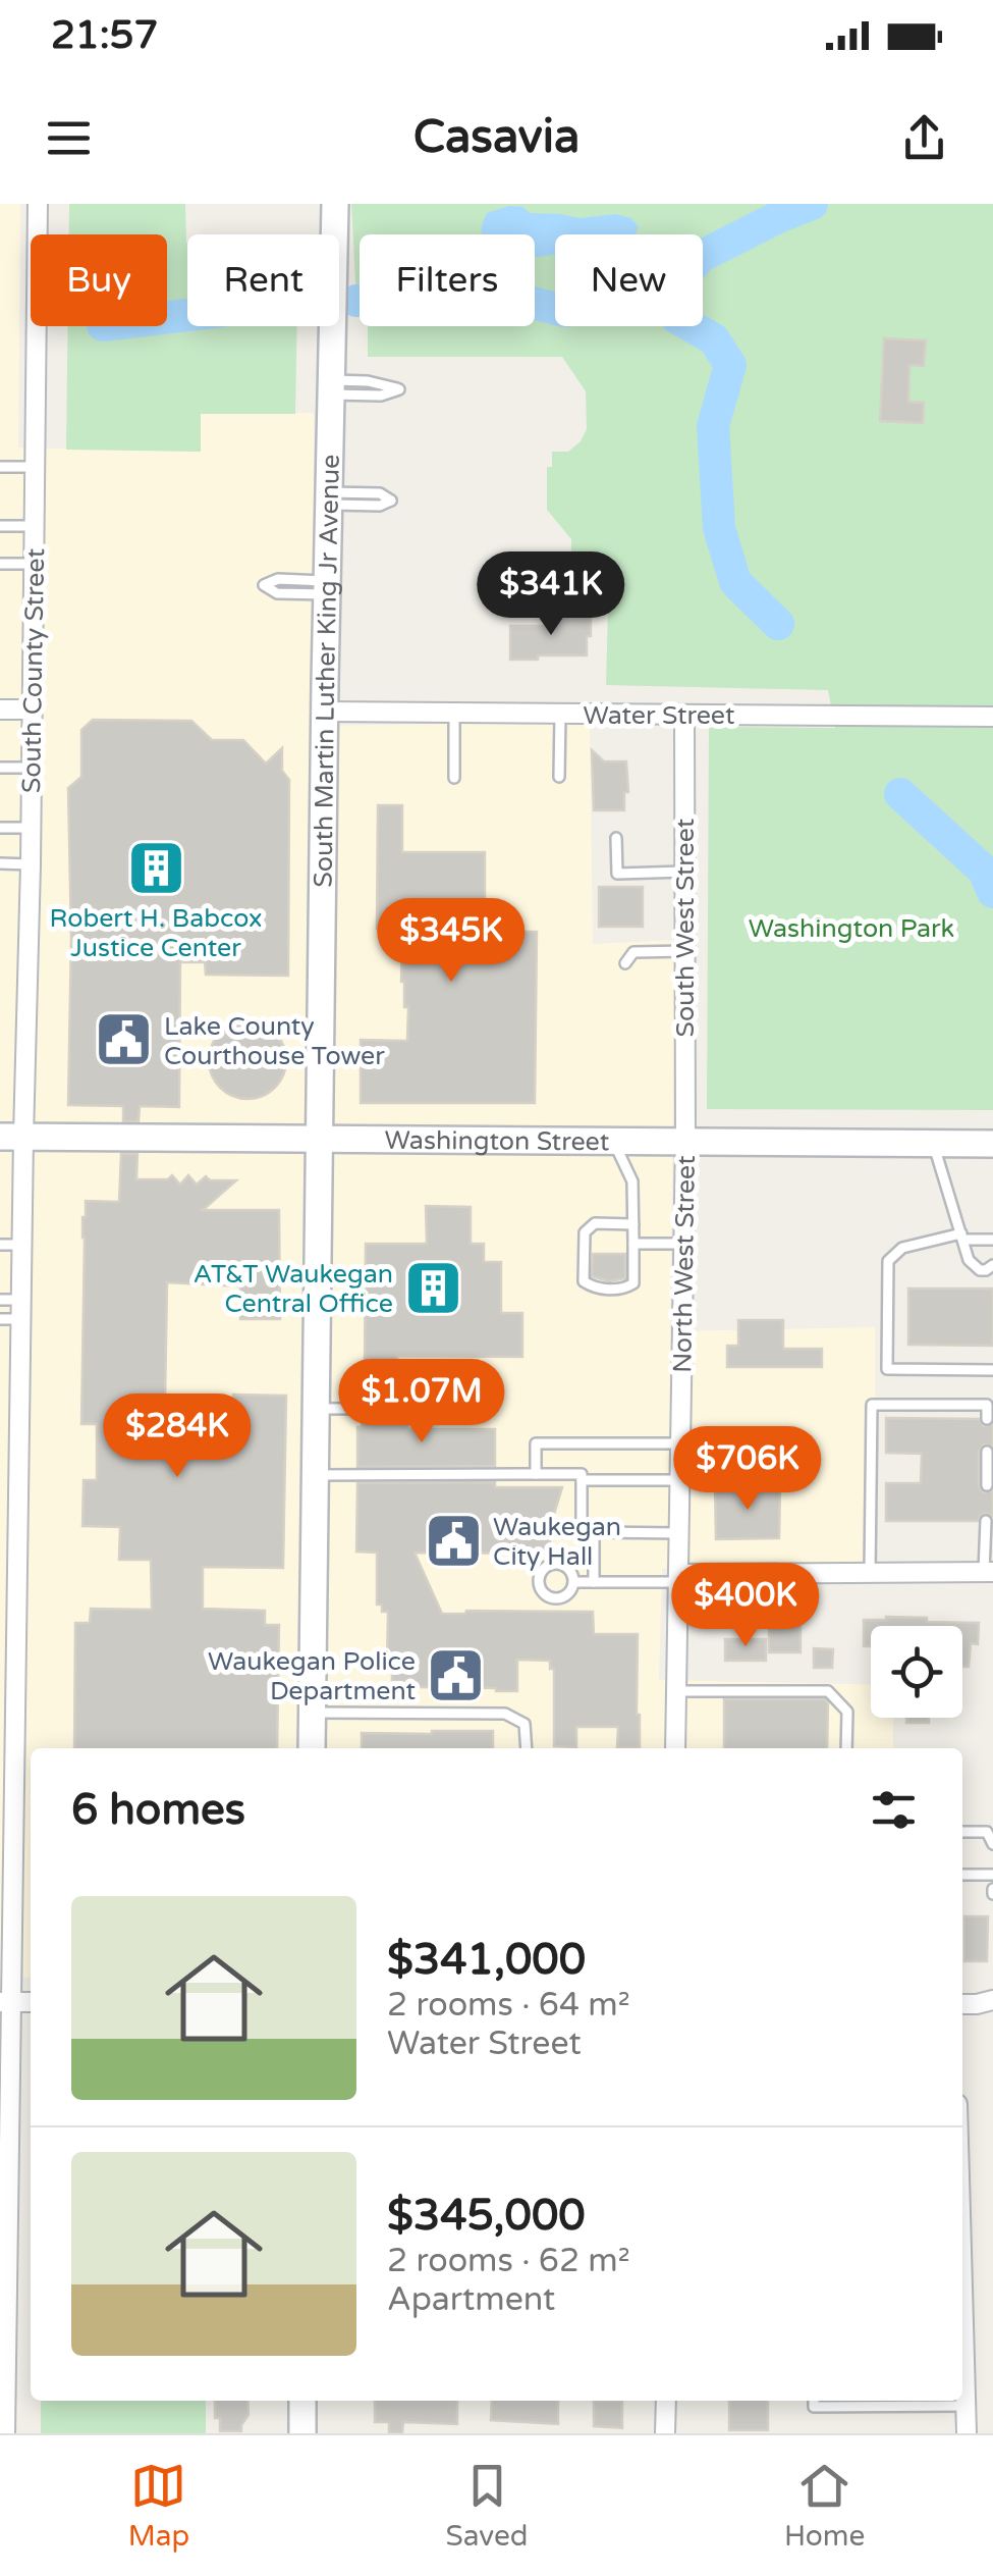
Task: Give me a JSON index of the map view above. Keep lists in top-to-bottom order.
{
  "streets": {
    "street": [
      "South County Street",
      "South Martin Luther King Jr Avenue",
      "Water Street",
      "South West Street",
      "Washington Street",
      "North West Street"
    ]
  },
  "crossings": [
    ["South County Street", "Washington Street"],
    ["South Martin Luther King Jr Avenue", "Water Street"],
    ["South Martin Luther King Jr Avenue", "Washington Street"],
    ["Water Street", "South West Street"],
    ["South West Street", "Washington Street"],
    ["South West Street", "North West Street"],
    ["Washington Street", "North West Street"]
  ],
  "parks": ["Washington Park"],
  "places": {
    "building": ["Robert H. Babcox Justice Center", "AT&T Waukegan Central Office"],
    "public building": ["Lake County Courthouse Tower", "Waukegan City Hall", "Waukegan Police Department"]
  },
  "page": {
    "status": "21:57",
    "header": "Casavia",
    "chip": [
      "Buy",
      "Rent",
      "Filters",
      "New"
    ],
    "price": [
      "$341K",
      "$345K",
      "$1.07M",
      "$284K",
      "$706K",
      "$400K"
    ],
    "heading": "6 homes",
    "list": [
      {
        "name": "$341,000",
        "note": "2 rooms · 64 m² · Water Street"
      },
      {
        "name": "$345,000",
        "note": "2 rooms · 62 m² · Apartment"
      }
    ],
    "tabs": ["Map", "Saved", "Home"]
  }
}
